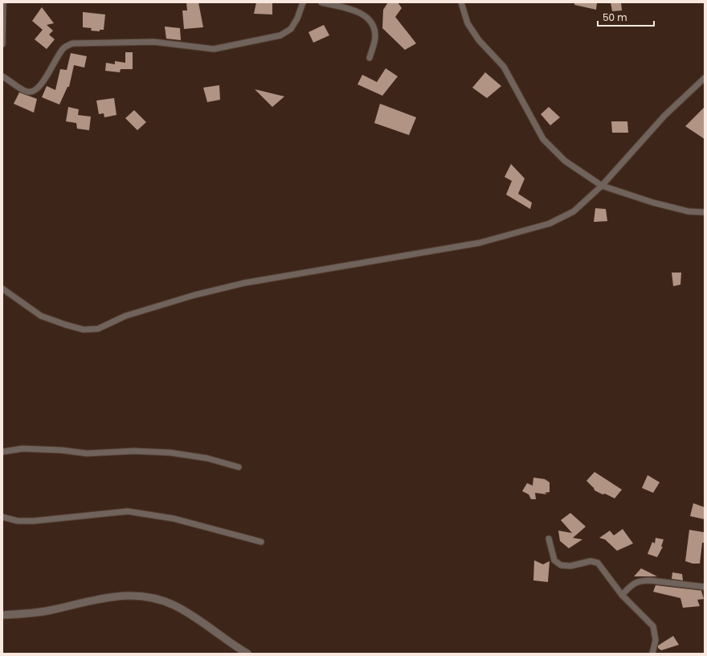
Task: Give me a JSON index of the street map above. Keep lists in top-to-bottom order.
{
  "scale_bar": "50 m"
}
